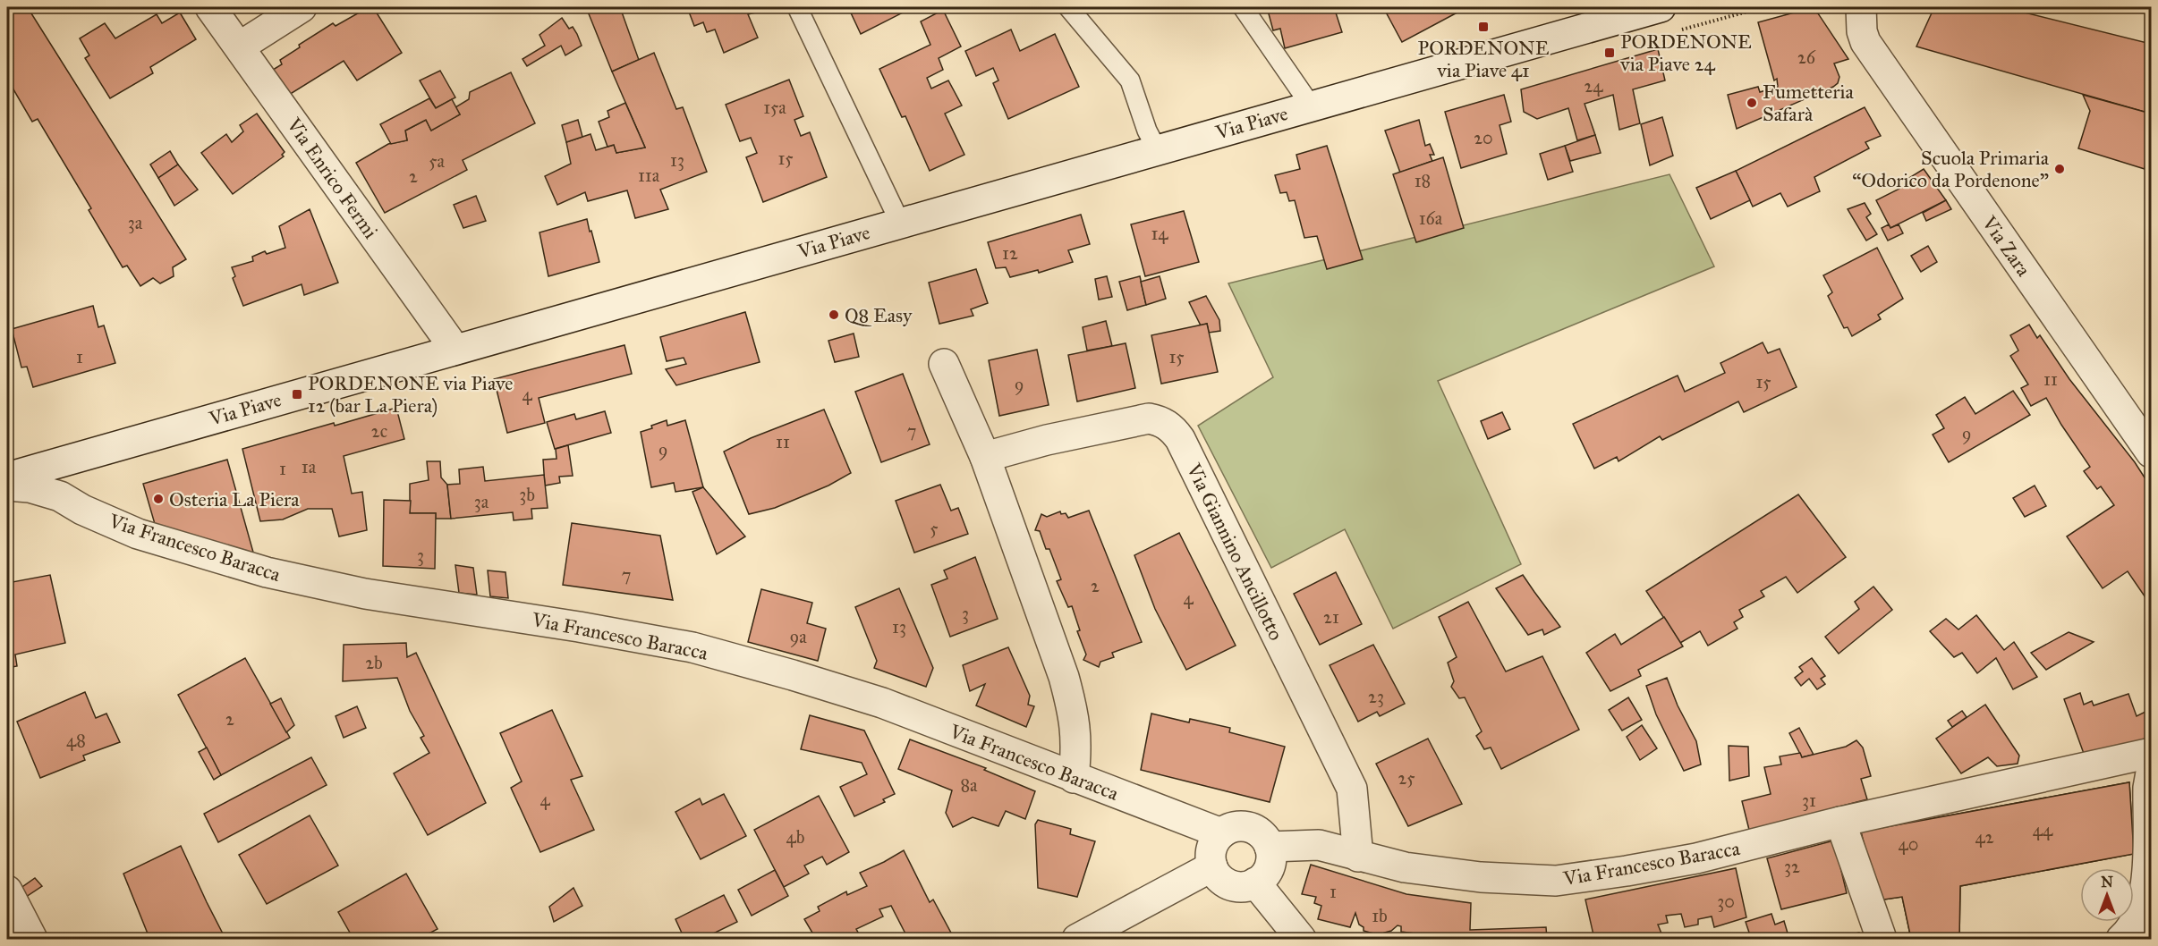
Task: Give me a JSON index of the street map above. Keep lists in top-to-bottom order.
{
  "streets": {
    "street": [
      "Via Piave",
      "Via Enrico Fermi",
      "Via Zara",
      "Via Francesco Baracca",
      "Via Giannino Ancillotto"
    ]
  },
  "crossings": [
    ["Via Piave", "Via Enrico Fermi"],
    ["Via Francesco Baracca", "Via Giannino Ancillotto"]
  ],
  "places": {
    "transit": ["PORDENONE via Piave 41", "PORDENONE via Piave 24", "PORDENONE via Piave 12 (bar La Piera)"],
    "other": [
      "Fumetteria Safarà",
      "Scuola Primaria “Odorico da Pordenone”",
      "Q8 Easy",
      "Osteria La Piera"
    ]
  },
  "house_numbers": [
    "26",
    "24",
    "15a",
    "20",
    "15",
    "13",
    "5a",
    "11a",
    "2",
    "18",
    "16a",
    "3a",
    "14",
    "12",
    "1",
    "15",
    "11",
    "15",
    "9",
    "4",
    "2c",
    "7",
    "9",
    "11",
    "9",
    "1a",
    "1",
    "3b",
    "3a",
    "5",
    "3",
    "7",
    "2",
    "4",
    "3",
    "21",
    "13",
    "9a",
    "2b",
    "23",
    "2",
    "48",
    "25",
    "8a",
    "4",
    "31",
    "44",
    "4b",
    "42",
    "40",
    "32",
    "1",
    "30",
    "1b"
  ],
  "north": "top"
}
